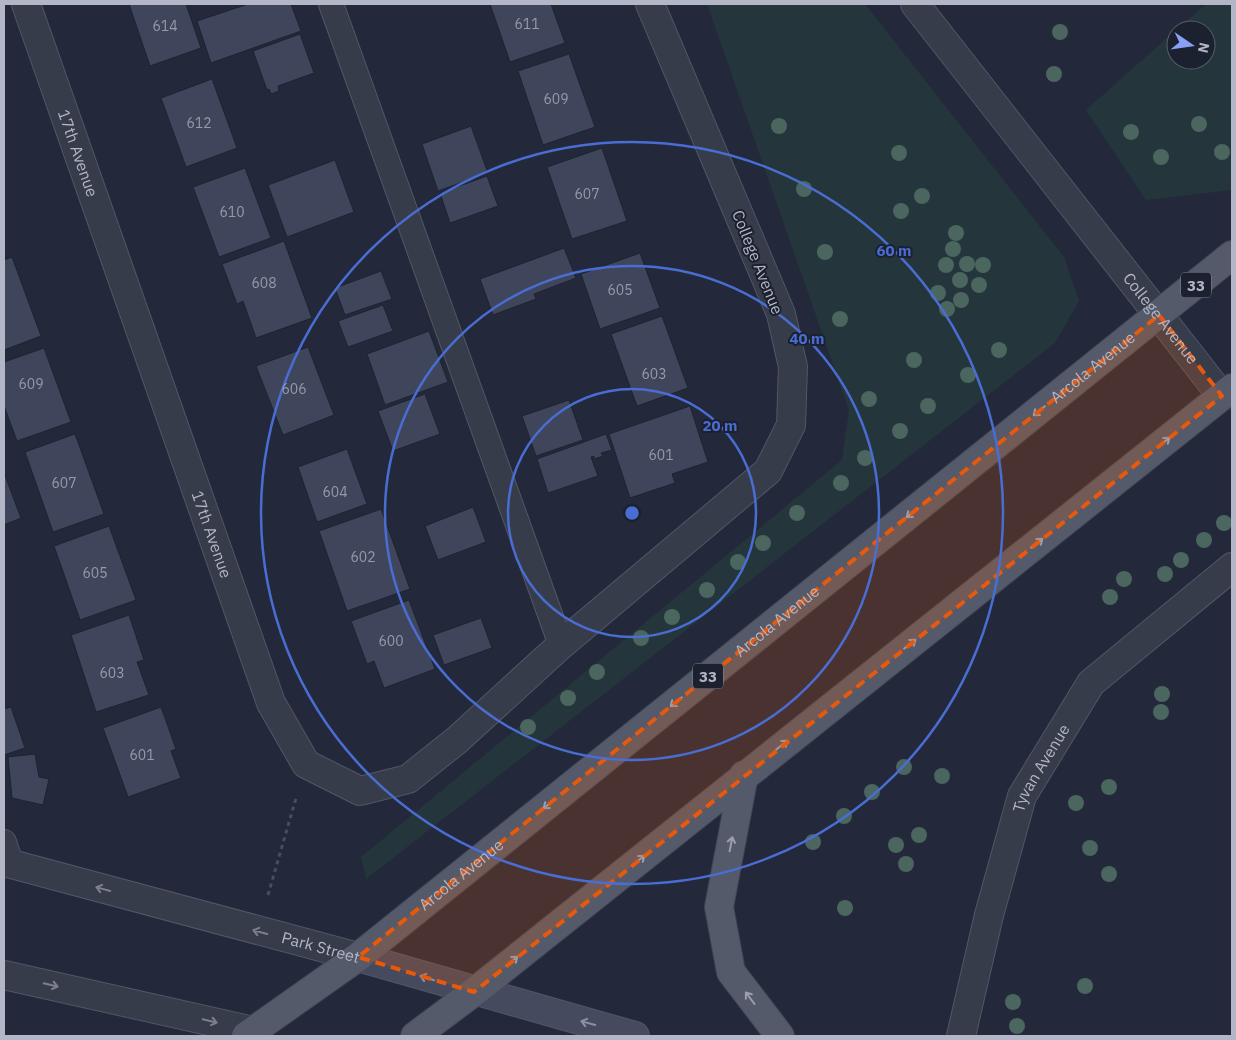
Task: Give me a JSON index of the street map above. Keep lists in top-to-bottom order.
{
  "streets": {
    "main road": ["33", "Arcola Avenue", "Park Street"],
    "street": ["17th Avenue", "College Avenue", "Tyvan Avenue"]
  },
  "crossings": [
    ["College Avenue", "Arcola Avenue"],
    ["Arcola Avenue", "Park Street"]
  ],
  "house_numbers": [
    "611",
    "614",
    "609",
    "612",
    "607",
    "610",
    "608",
    "605",
    "603",
    "609",
    "606",
    "601",
    "607",
    "604",
    "602",
    "605",
    "600",
    "603",
    "601"
  ],
  "north": "right",
  "rings": ["60 m", "40 m", "20 m"]
}
